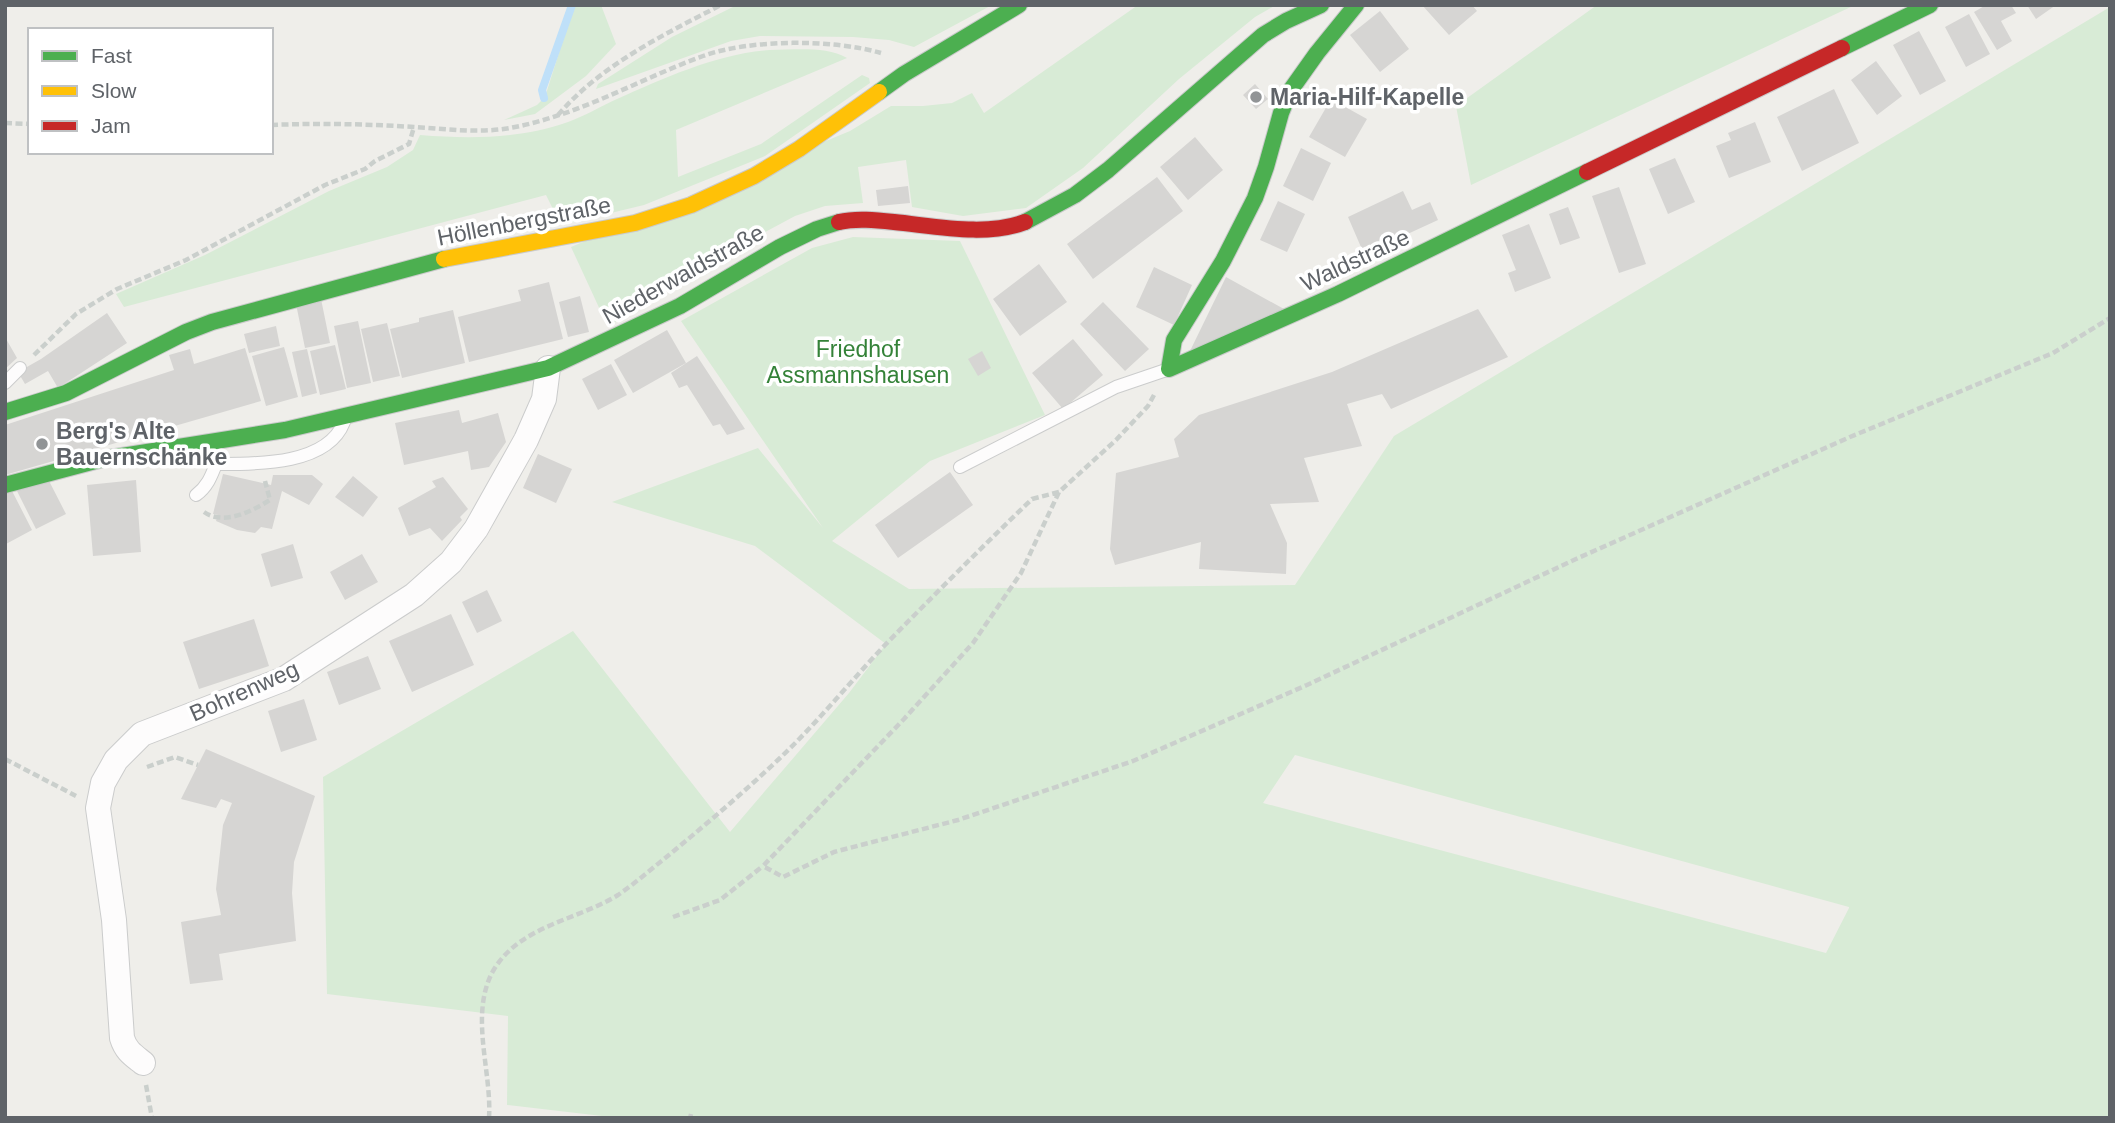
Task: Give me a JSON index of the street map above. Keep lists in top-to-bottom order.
{
  "streets": {
    "street": [
      "Höllenbergstraße",
      "Waldstraße",
      "Niederwaldstraße",
      "Bohrenweg"
    ]
  },
  "crossings": [
    ["Niederwaldstraße", "Bohrenweg"]
  ],
  "parks": ["Friedhof Assmannshausen"],
  "places": ["Maria-Hilf-Kapelle", "Berg's Alte Bauernschänke"],
  "legend": ["Fast", "Slow", "Jam"]
}
